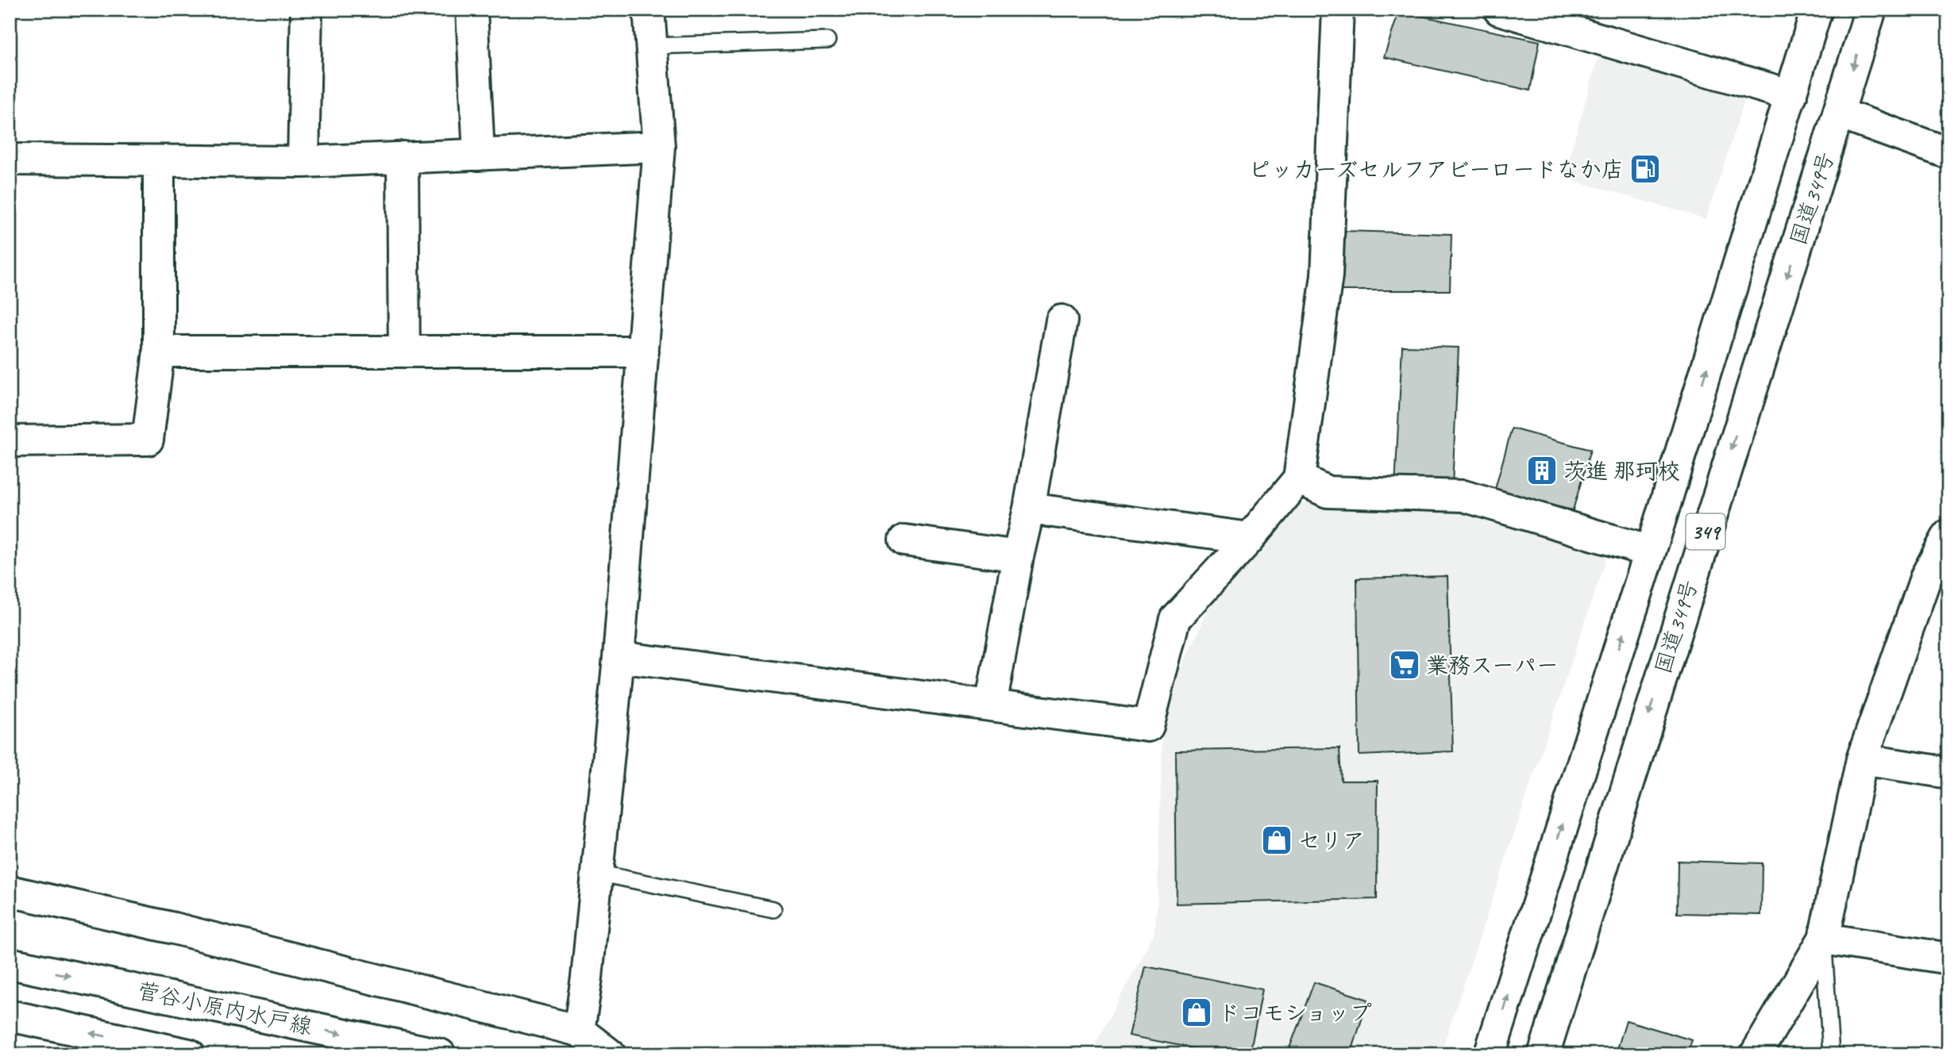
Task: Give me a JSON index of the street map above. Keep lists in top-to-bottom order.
{
  "streets": {
    "main road": ["国道349号", "349", "菅谷小原内水戸線"]
  },
  "places": {
    "fuel station": ["ピッカーズセルフアビーロードなか店"],
    "building": ["茨進 那珂校"],
    "supermarket": ["業務スーパー"],
    "shop": ["セリア", "ドコモショップ"]
  }
}
